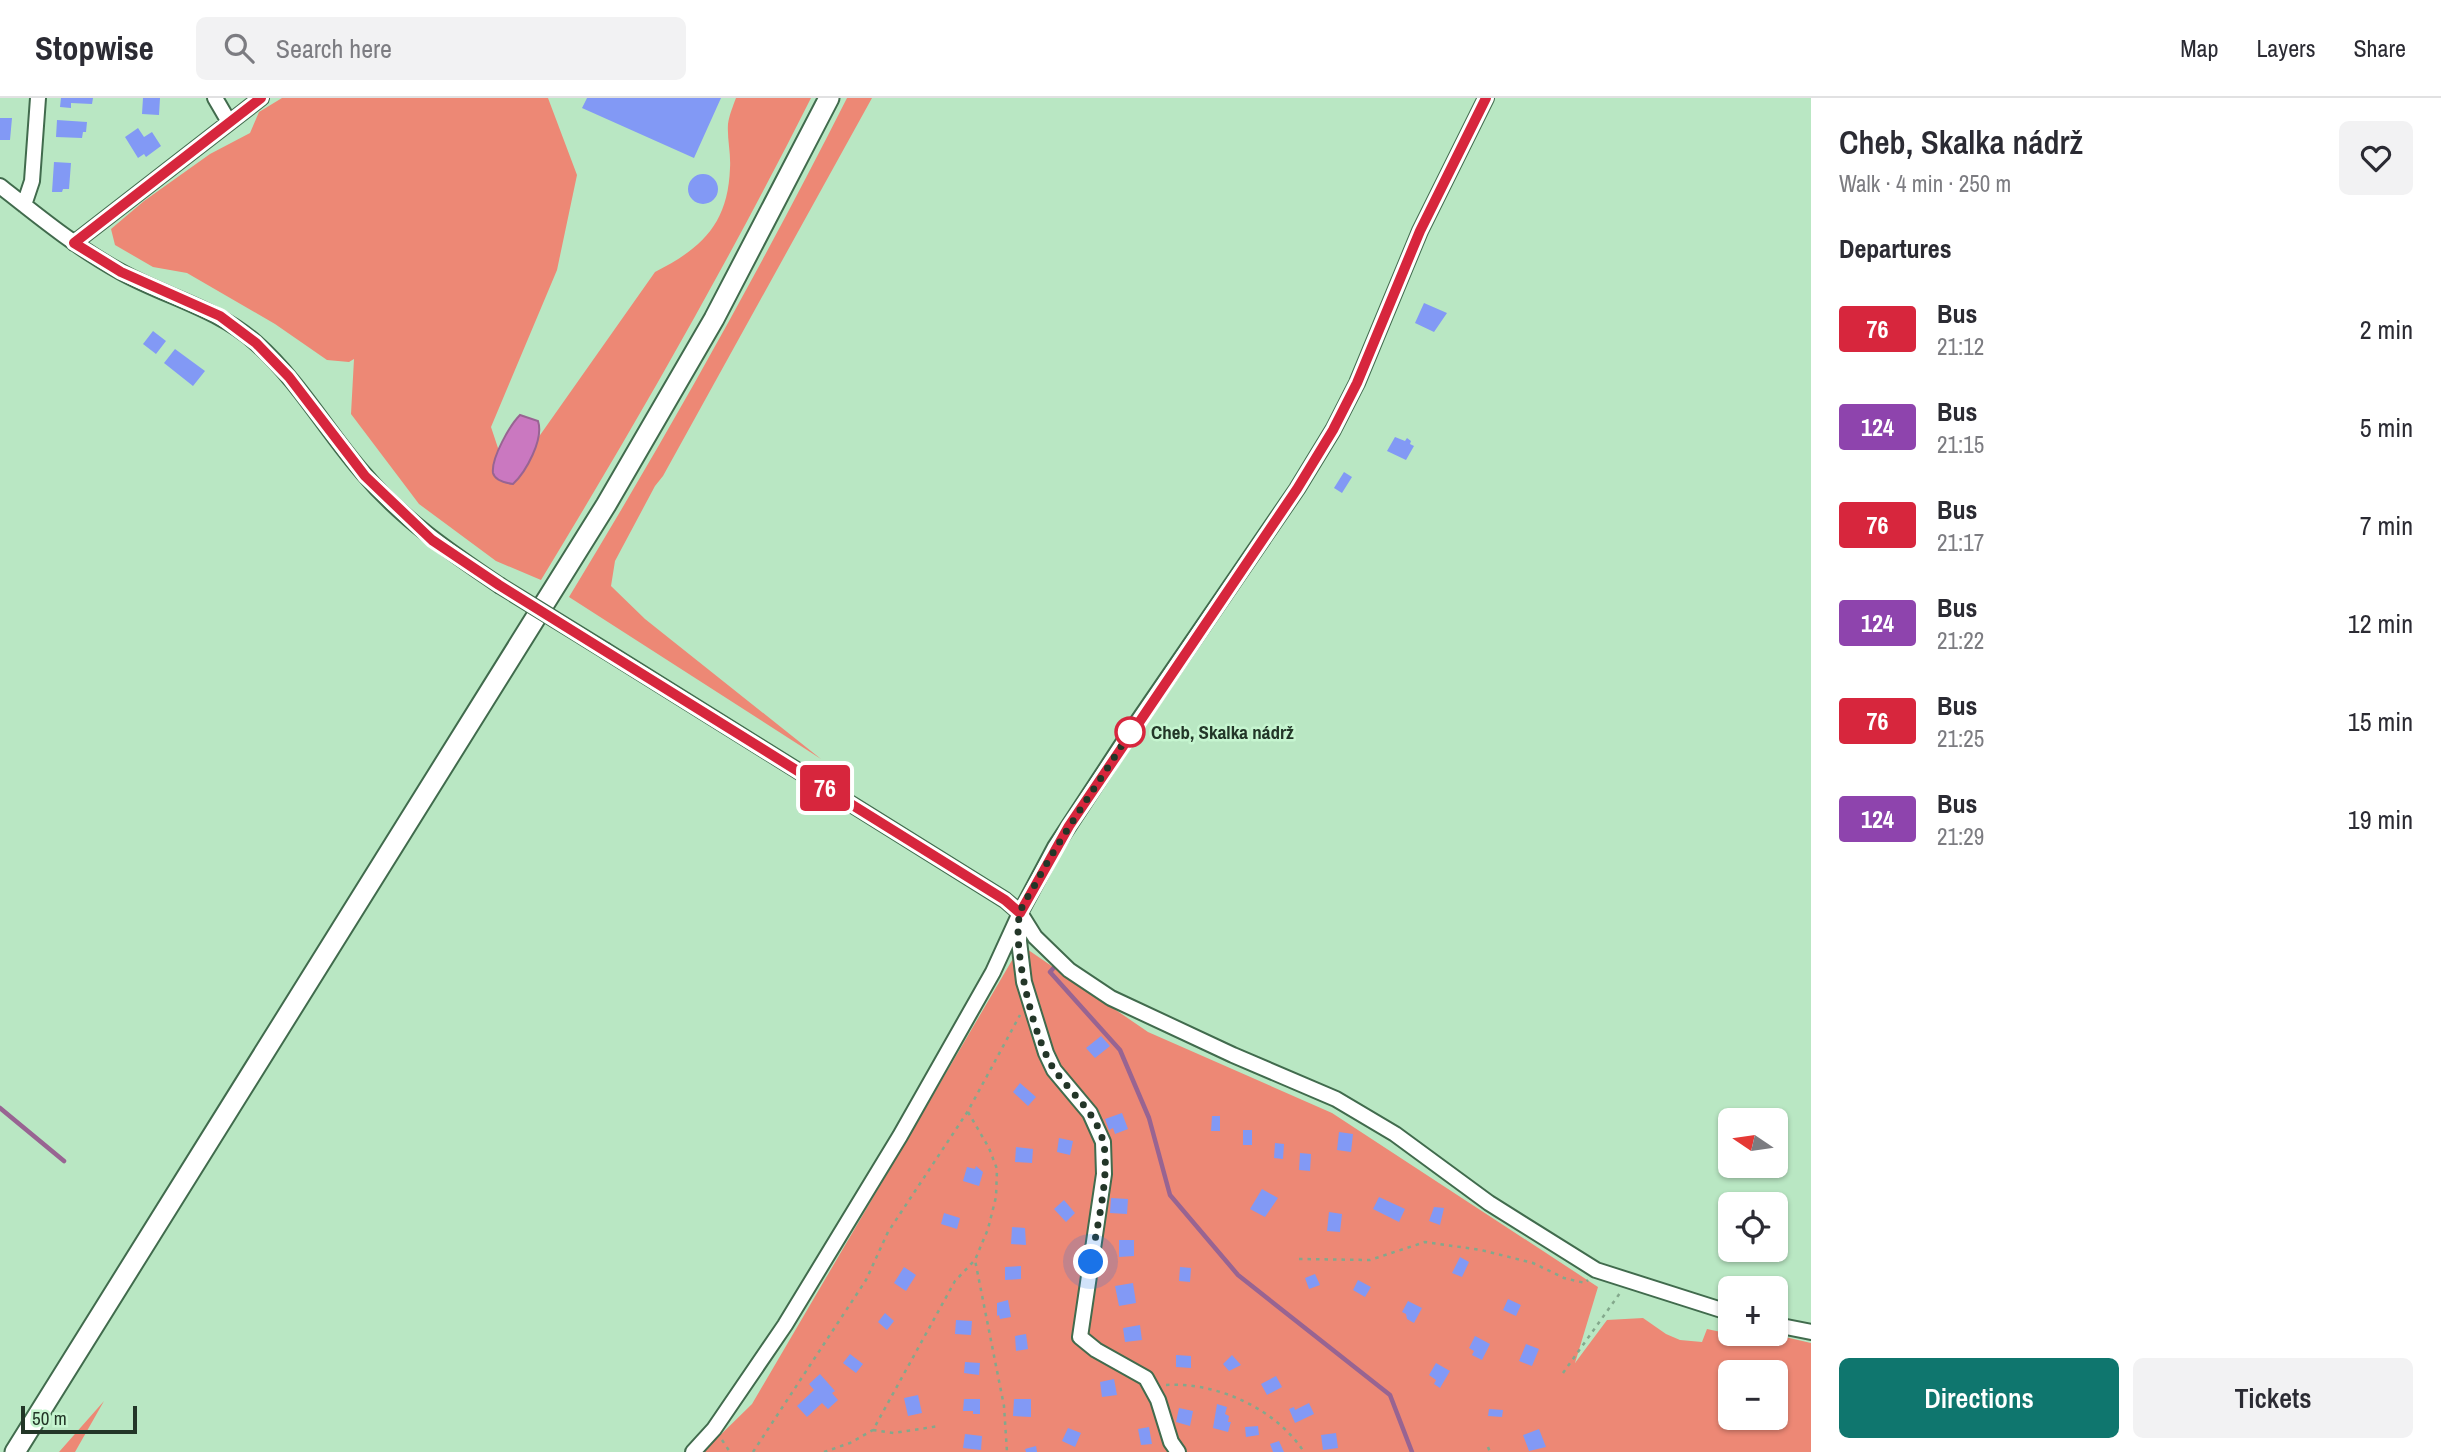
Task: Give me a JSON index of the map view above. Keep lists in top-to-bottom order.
{
  "places": ["Cheb, Skalka nádrž"],
  "lines": ["bus line 76"],
  "scale_bar": "50 m",
  "north": "left",
  "page": {
    "header": "Stopwise",
    "search": "Search here",
    "nav": ["Map", "Layers", "Share"],
    "on_map": "76",
    "heading": [
      ["Cheb, Skalka nádrž", "Walk · 4 min · 250 m"],
      "Departures"
    ],
    "list": [
      {
        "mark": "76",
        "name": "Bus",
        "note": "21:12",
        "value": "2 min"
      },
      {
        "mark": "124",
        "name": "Bus",
        "note": "21:15",
        "value": "5 min"
      },
      {
        "mark": "76",
        "name": "Bus",
        "note": "21:17",
        "value": "7 min"
      },
      {
        "mark": "124",
        "name": "Bus",
        "note": "21:22",
        "value": "12 min"
      },
      {
        "mark": "76",
        "name": "Bus",
        "note": "21:25",
        "value": "15 min"
      },
      {
        "mark": "124",
        "name": "Bus",
        "note": "21:29",
        "value": "19 min"
      }
    ],
    "map_buttons": ["+", "−"],
    "buttons": ["Directions", "Tickets"],
    "scale": "50 m"
  }
}
